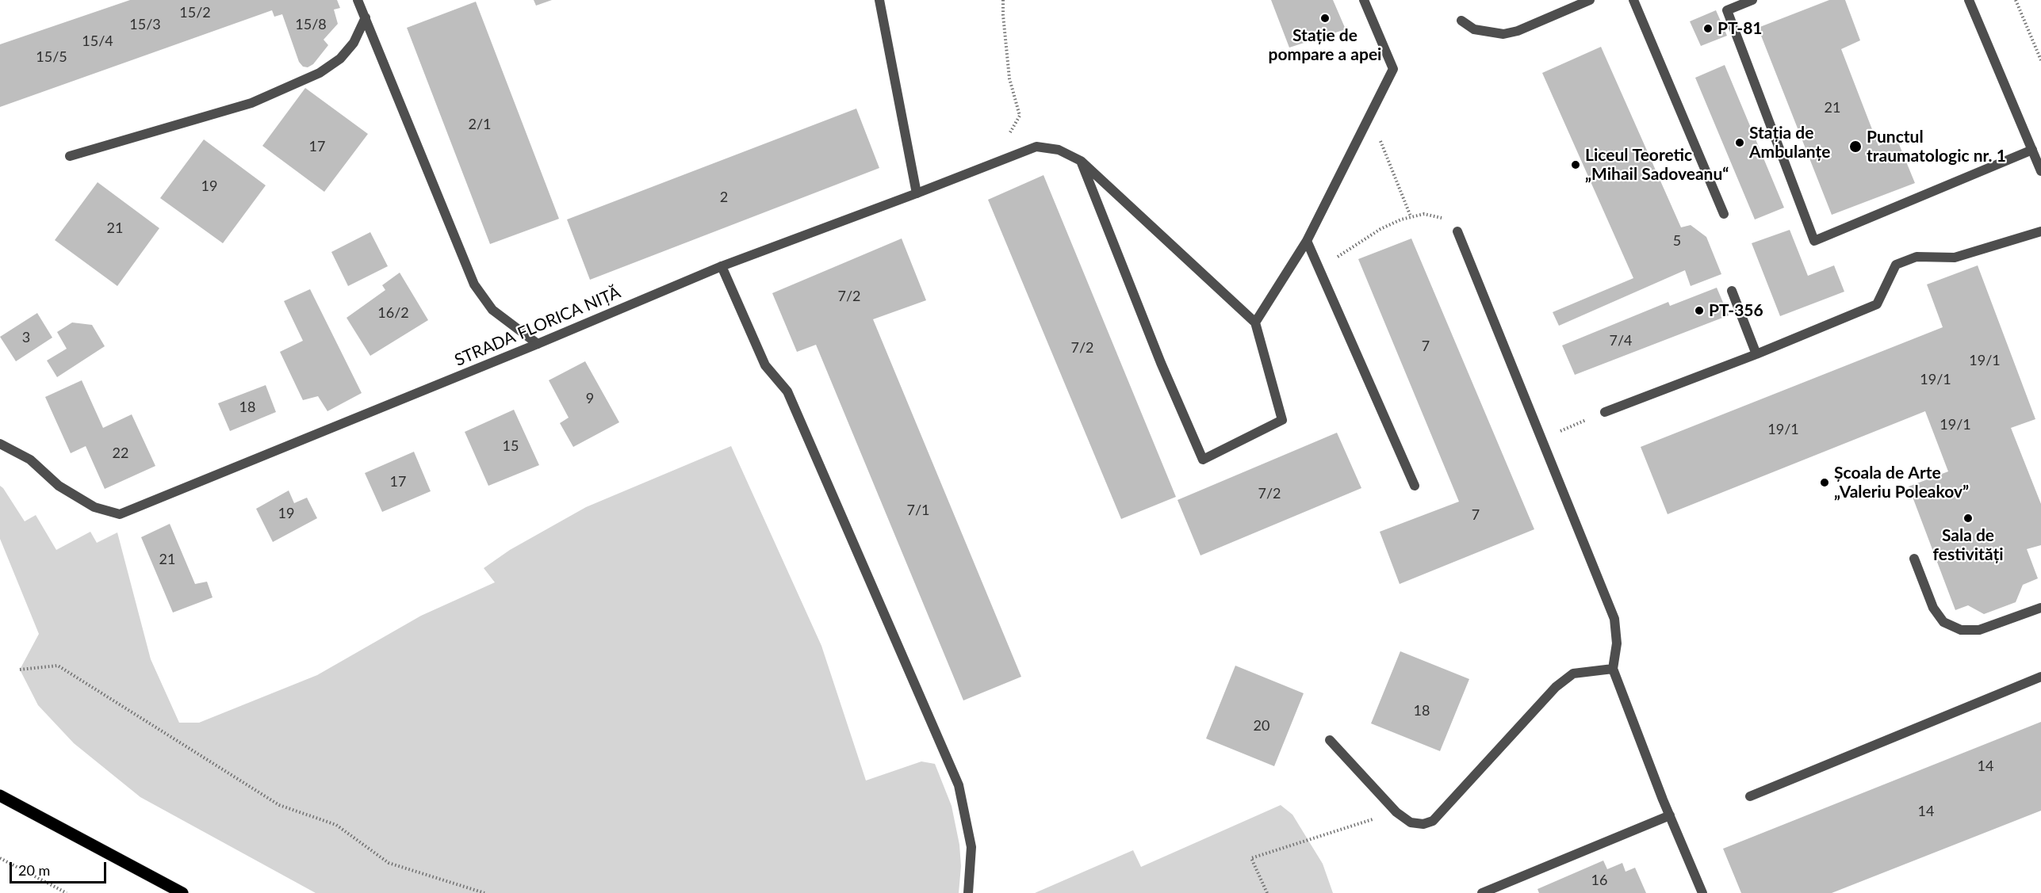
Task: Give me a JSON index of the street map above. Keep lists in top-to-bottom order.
{
  "streets": {
    "street": ["STRADA FLORICA NIȚĂ"]
  },
  "places": [
    "Stație de pompare a apei",
    "PT-81",
    "Stația de Ambulanțe",
    "Punctul traumatologic nr. 1",
    "Liceul Teoretic „Mihail Sadoveanu“",
    "PT-356",
    "Școala de Arte „Valeriu Poleakov”",
    "Sala de festivități"
  ],
  "house_numbers": [
    "15/2",
    "15/3",
    "15/8",
    "15/4",
    "15/5",
    "21",
    "2/1",
    "17",
    "19",
    "2",
    "21",
    "5",
    "7/2",
    "16/2",
    "3",
    "7/4",
    "7",
    "7/2",
    "19/1",
    "19/1",
    "9",
    "18",
    "19/1",
    "19/1",
    "15",
    "22",
    "17",
    "7/2",
    "7/1",
    "19",
    "7",
    "21",
    "18",
    "20",
    "14",
    "14",
    "16"
  ],
  "scale_bar": "20 m"
}
